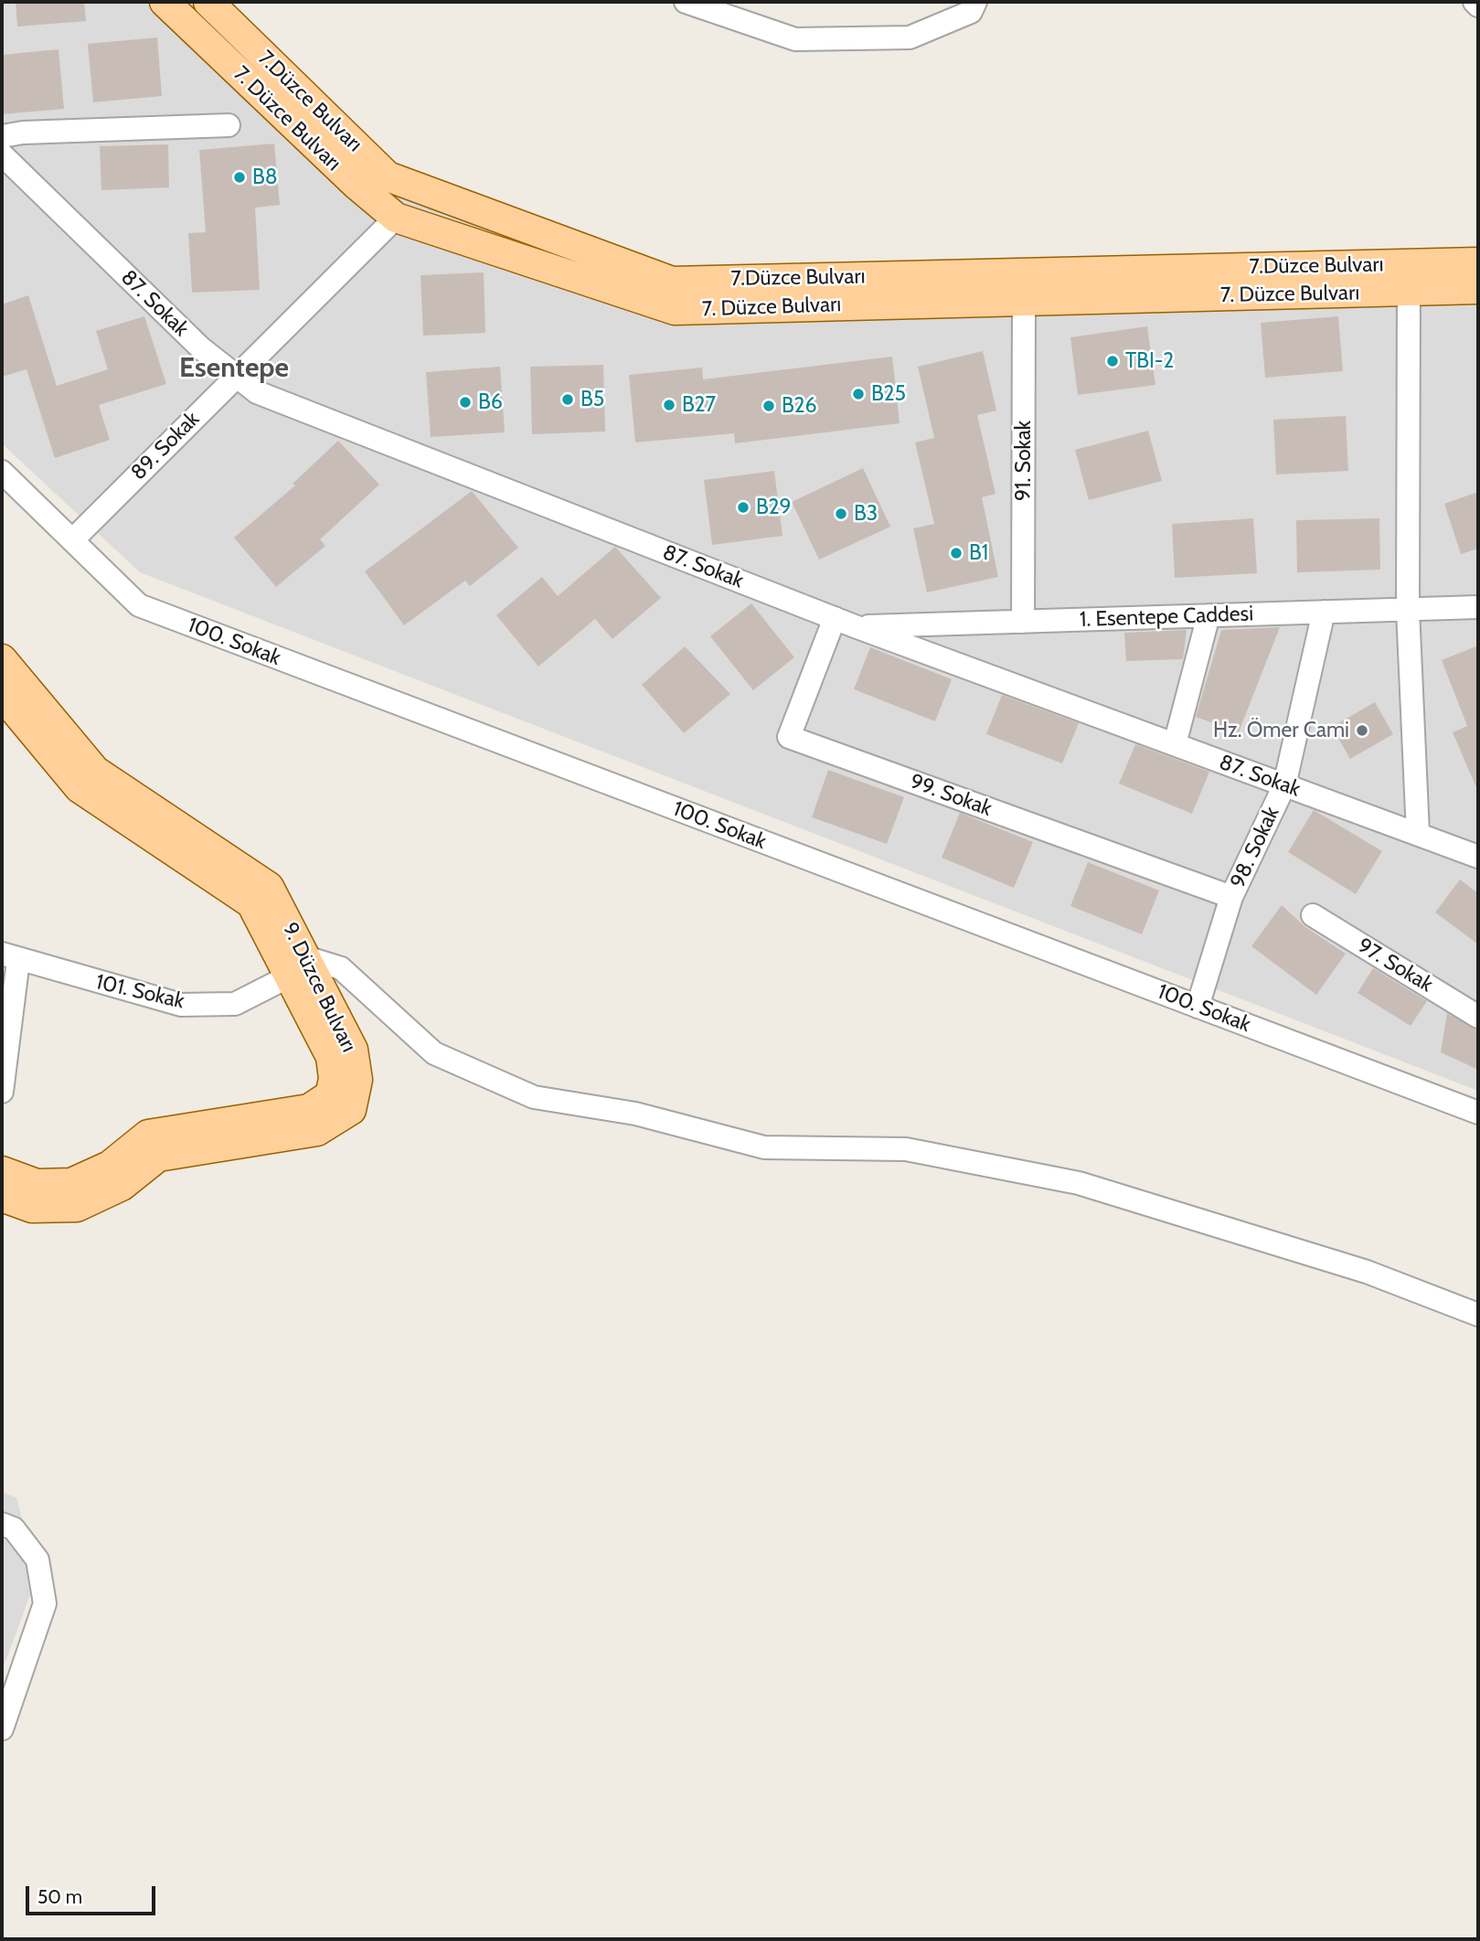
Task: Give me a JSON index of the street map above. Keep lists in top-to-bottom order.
{
  "streets": {
    "main road": ["7.Düzce Bulvarı", "7. Düzce Bulvarı", "9. Düzce Bulvarı"],
    "street": [
      "87. Sokak",
      "89. Sokak",
      "91. Sokak",
      "1. Esentepe Caddesi",
      "100. Sokak",
      "99. Sokak",
      "98. Sokak",
      "97. Sokak",
      "101. Sokak"
    ]
  },
  "crossings": [
    ["7. Düzce Bulvarı", "89. Sokak"],
    ["7. Düzce Bulvarı", "91. Sokak"],
    ["87. Sokak", "89. Sokak"],
    ["87. Sokak", "1. Esentepe Caddesi"],
    ["87. Sokak", "99. Sokak"],
    ["87. Sokak", "98. Sokak"],
    ["89. Sokak", "100. Sokak"],
    ["91. Sokak", "1. Esentepe Caddesi"],
    ["1. Esentepe Caddesi", "99. Sokak"],
    ["1. Esentepe Caddesi", "98. Sokak"],
    ["100. Sokak", "98. Sokak"],
    ["99. Sokak", "98. Sokak"],
    ["9. Düzce Bulvarı", "101. Sokak"]
  ],
  "districts": ["Esentepe"],
  "places": [
    "B8",
    "TBI-2",
    "B25",
    "B5",
    "B6",
    "B27",
    "B26",
    "B29",
    "B3",
    "B1",
    "Hz. Ömer Cami"
  ],
  "scale_bar": "50 m"
}
